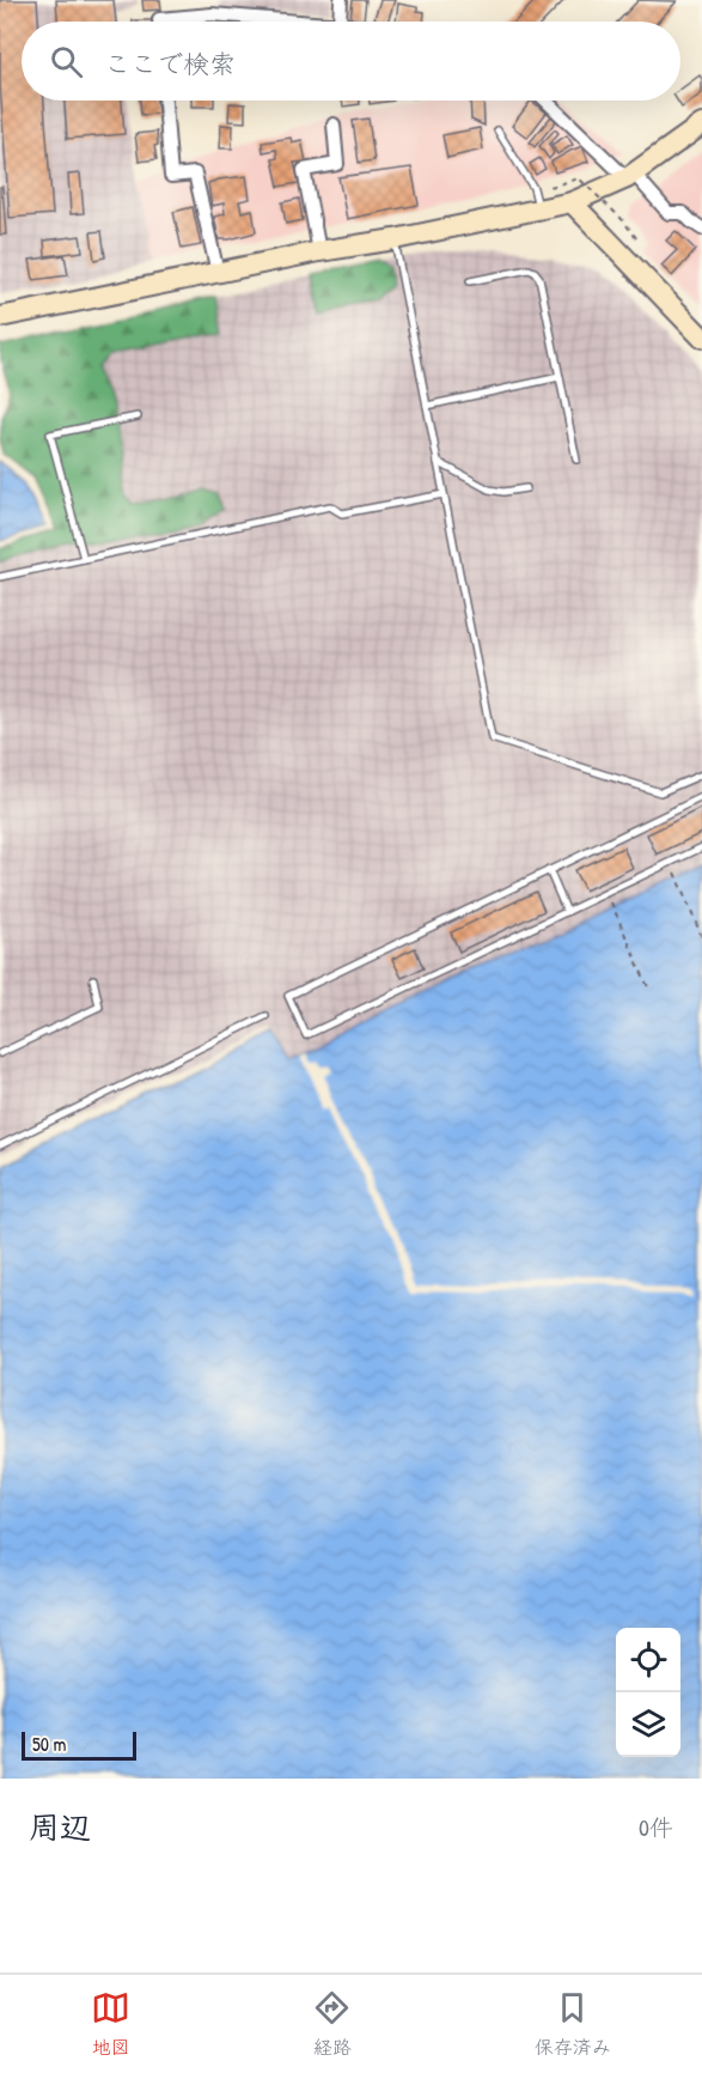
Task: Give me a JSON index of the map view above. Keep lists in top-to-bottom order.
{
  "scale_bar": "50 m",
  "page": {
    "search": "ここで検索",
    "scale": "50 m",
    "heading": ["周辺", "0件"],
    "nav": ["地図", "経路", "保存済み"]
  }
}
